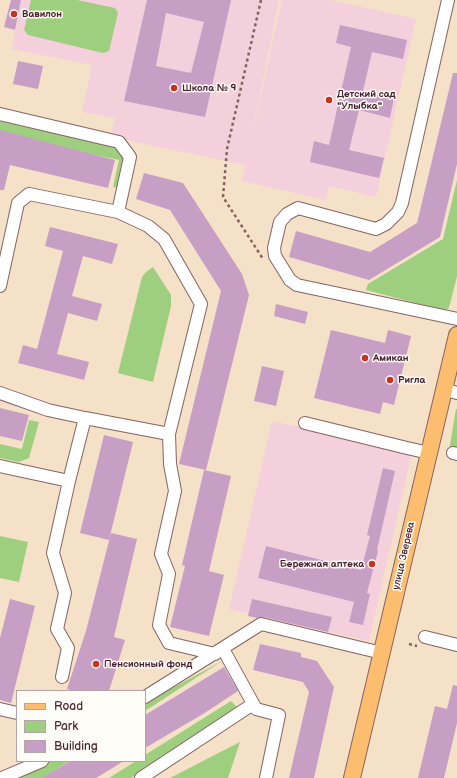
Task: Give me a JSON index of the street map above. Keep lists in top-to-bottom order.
{
  "streets": {
    "main road": ["улица Зверева"]
  },
  "places": [
    "Вавилон",
    "Школа № 9",
    "Детский сад \"Улыбка\"",
    "Амикан",
    "Ригла",
    "Бережная аптека",
    "Пенсионный фонд"
  ],
  "legend": ["Road", "Park", "Building"]
}
